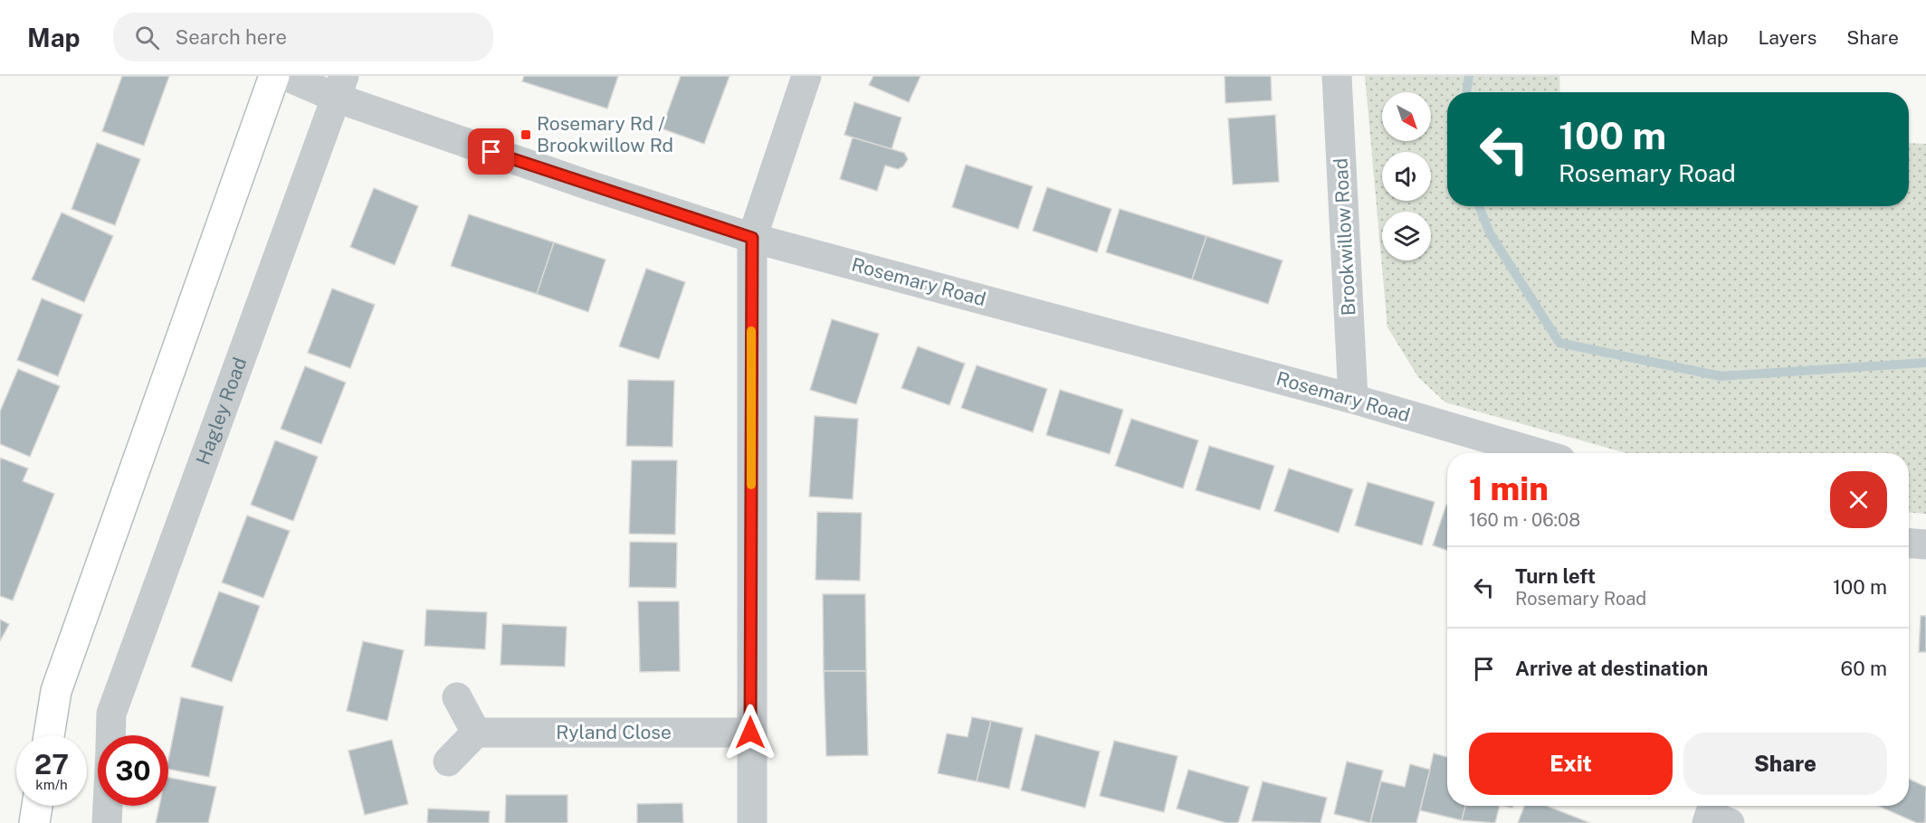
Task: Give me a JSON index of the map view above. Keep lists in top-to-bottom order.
{
  "streets": {
    "street": [
      "Brookwillow Road",
      "Rosemary Road",
      "Hagley Road",
      "Ryland Close"
    ]
  },
  "crossings": [
    ["Brookwillow Road", "Rosemary Road"],
    ["Rosemary Road", "Hagley Road"]
  ],
  "places": {
    "transit": ["Rosemary Rd / Brookwillow Rd"]
  },
  "north": "bottom right",
  "page": {
    "header": "Map",
    "search": "Search here",
    "nav": ["Map", "Layers", "Share"],
    "turn": ["100 m", "Rosemary Road"],
    "heading": ["1 min", "160 m · 06:08"],
    "list": [
      {
        "name": "Turn left",
        "note": "Rosemary Road",
        "value": "100 m"
      },
      {
        "name": "Arrive at destination",
        "value": "60 m"
      }
    ],
    "buttons": ["Exit", "Share"],
    "speed": "27 km/h",
    "limit": "30"
  }
}
